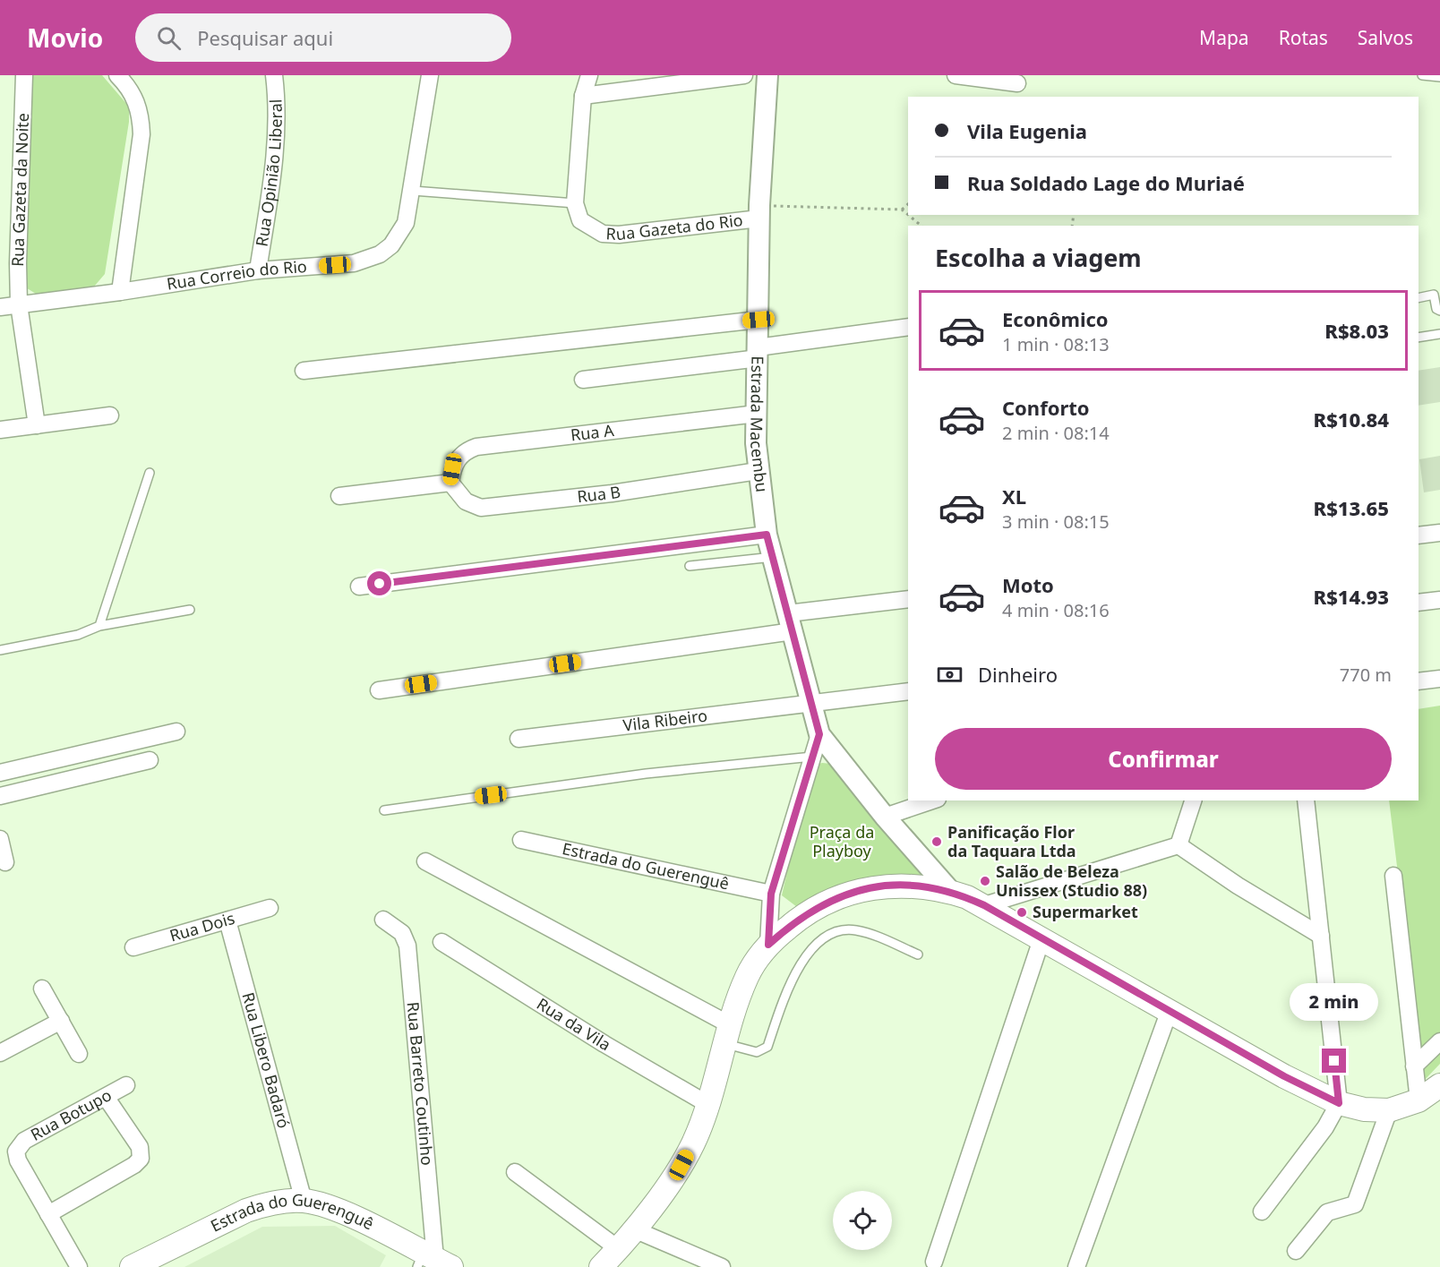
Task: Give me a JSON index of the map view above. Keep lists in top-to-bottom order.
{
  "streets": {
    "main road": ["Estrada do Guerenguê"],
    "street": [
      "Rua Opinião Liberal",
      "Rua Gazeta da Noite",
      "Rua Gazeta do Rio",
      "Rua Correio do Rio",
      "Estrada Macembu",
      "Rua A",
      "Rua B",
      "Vila Ribeiro",
      "Rua Dois",
      "Rua da Vila",
      "Rua Libero Badaró",
      "Rua Barreto Coutinho",
      "Rua Botupo"
    ]
  },
  "crossings": [
    ["Rua Opinião Liberal", "Rua Correio do Rio"],
    ["Rua Gazeta da Noite", "Rua Correio do Rio"],
    ["Rua Gazeta do Rio", "Estrada Macembu"],
    ["Estrada Macembu", "Rua A"],
    ["Estrada Macembu", "Rua B"],
    ["Estrada Macembu", "Vila Ribeiro"],
    ["Rua A", "Rua B"],
    ["Estrada do Guerenguê", "Rua Libero Badaró"],
    ["Estrada do Guerenguê", "Rua Barreto Coutinho"],
    ["Rua Dois", "Rua Libero Badaró"]
  ],
  "parks": ["Praça da Playboy"],
  "places": ["Panificação Flor da Taquara Ltda", "Salão de Beleza Unissex (Studio 88)", "Supermarket"],
  "page": {
    "header": "Movio",
    "search": "Pesquisar aqui",
    "nav": ["Mapa", "Rotas", "Salvos"],
    "banner": ["Vila Eugenia", "Rua Soldado Lage do Muriaé"],
    "heading": "Escolha a viagem",
    "list": [
      {
        "name": "Econômico",
        "note": "1 min · 08:13",
        "value": "R$8.03"
      },
      {
        "name": "Conforto",
        "note": "2 min · 08:14",
        "value": "R$10.84"
      },
      {
        "name": "XL",
        "note": "3 min · 08:15",
        "value": "R$13.65"
      },
      {
        "name": "Moto",
        "note": "4 min · 08:16",
        "value": "R$14.93"
      }
    ],
    "pay": ["Dinheiro", "770 m"],
    "buttons": "Confirmar",
    "bubble": "2 min"
  }
}
